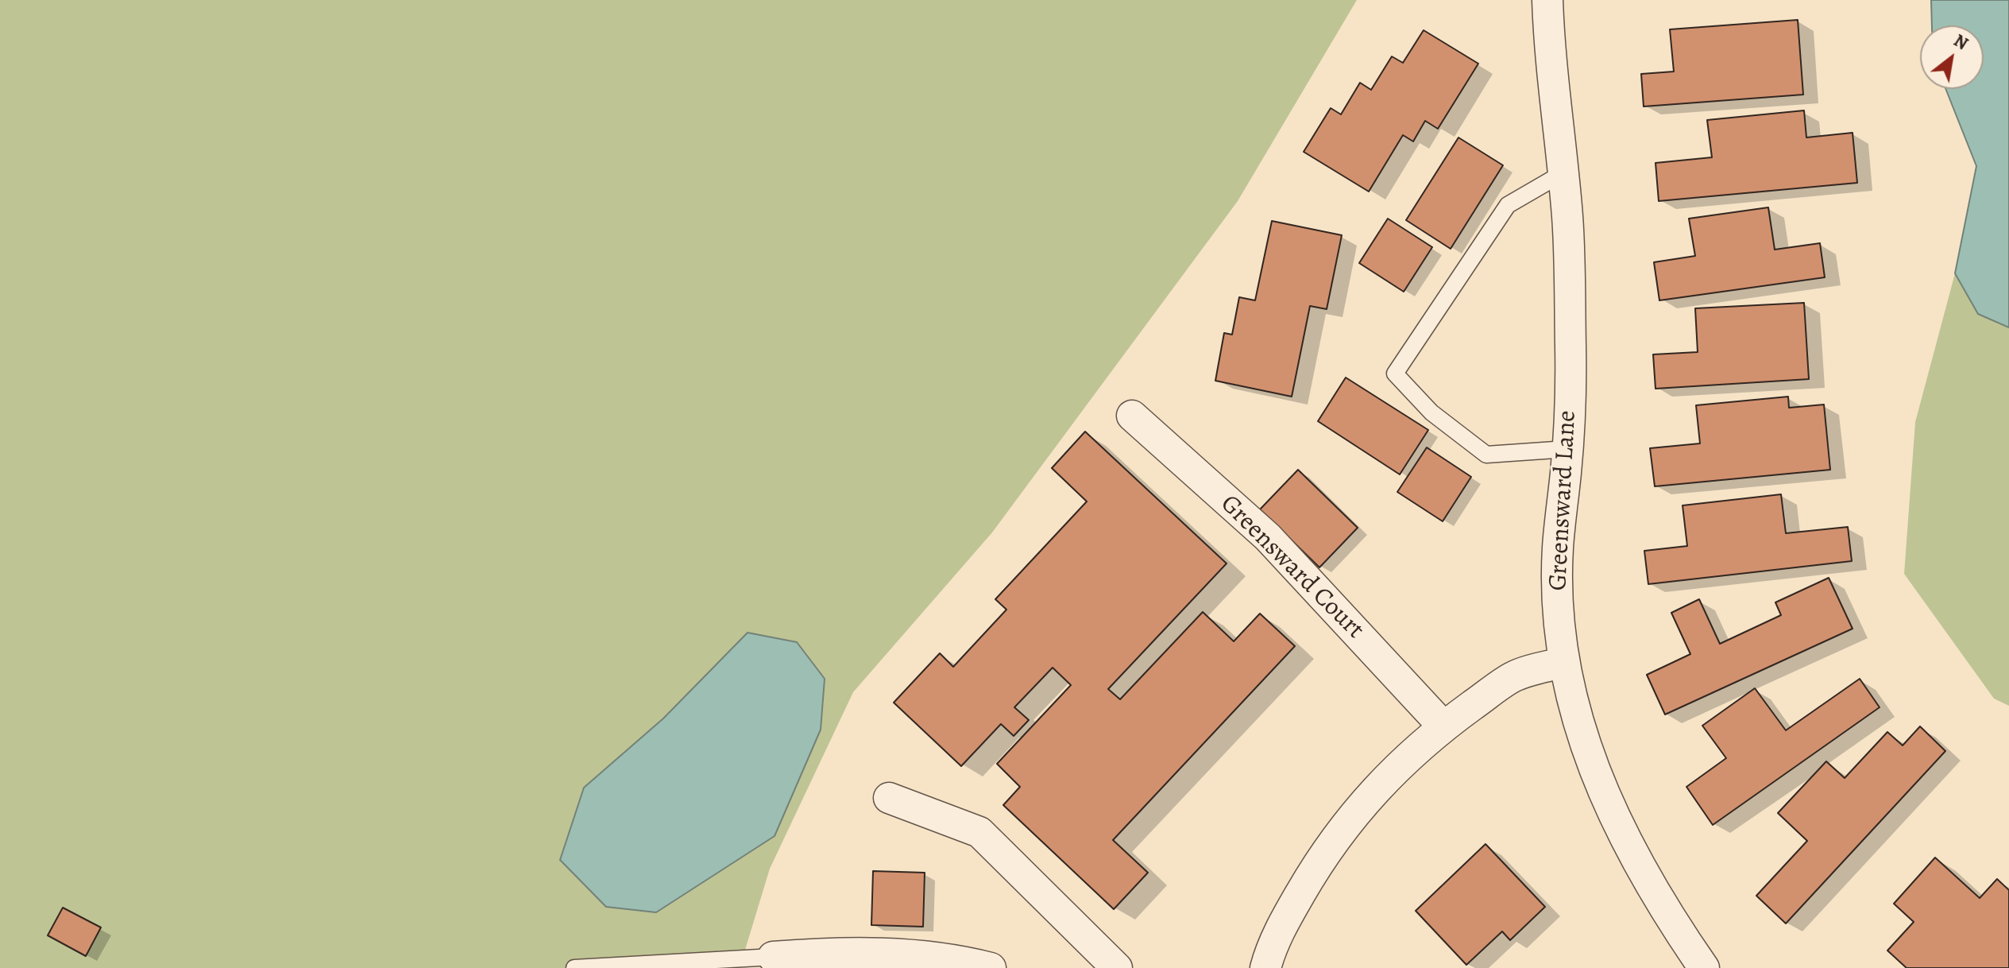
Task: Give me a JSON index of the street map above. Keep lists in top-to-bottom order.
{
  "streets": {
    "street": ["Greensward Lane", "Greensward Court"]
  },
  "north": "top right"
}
